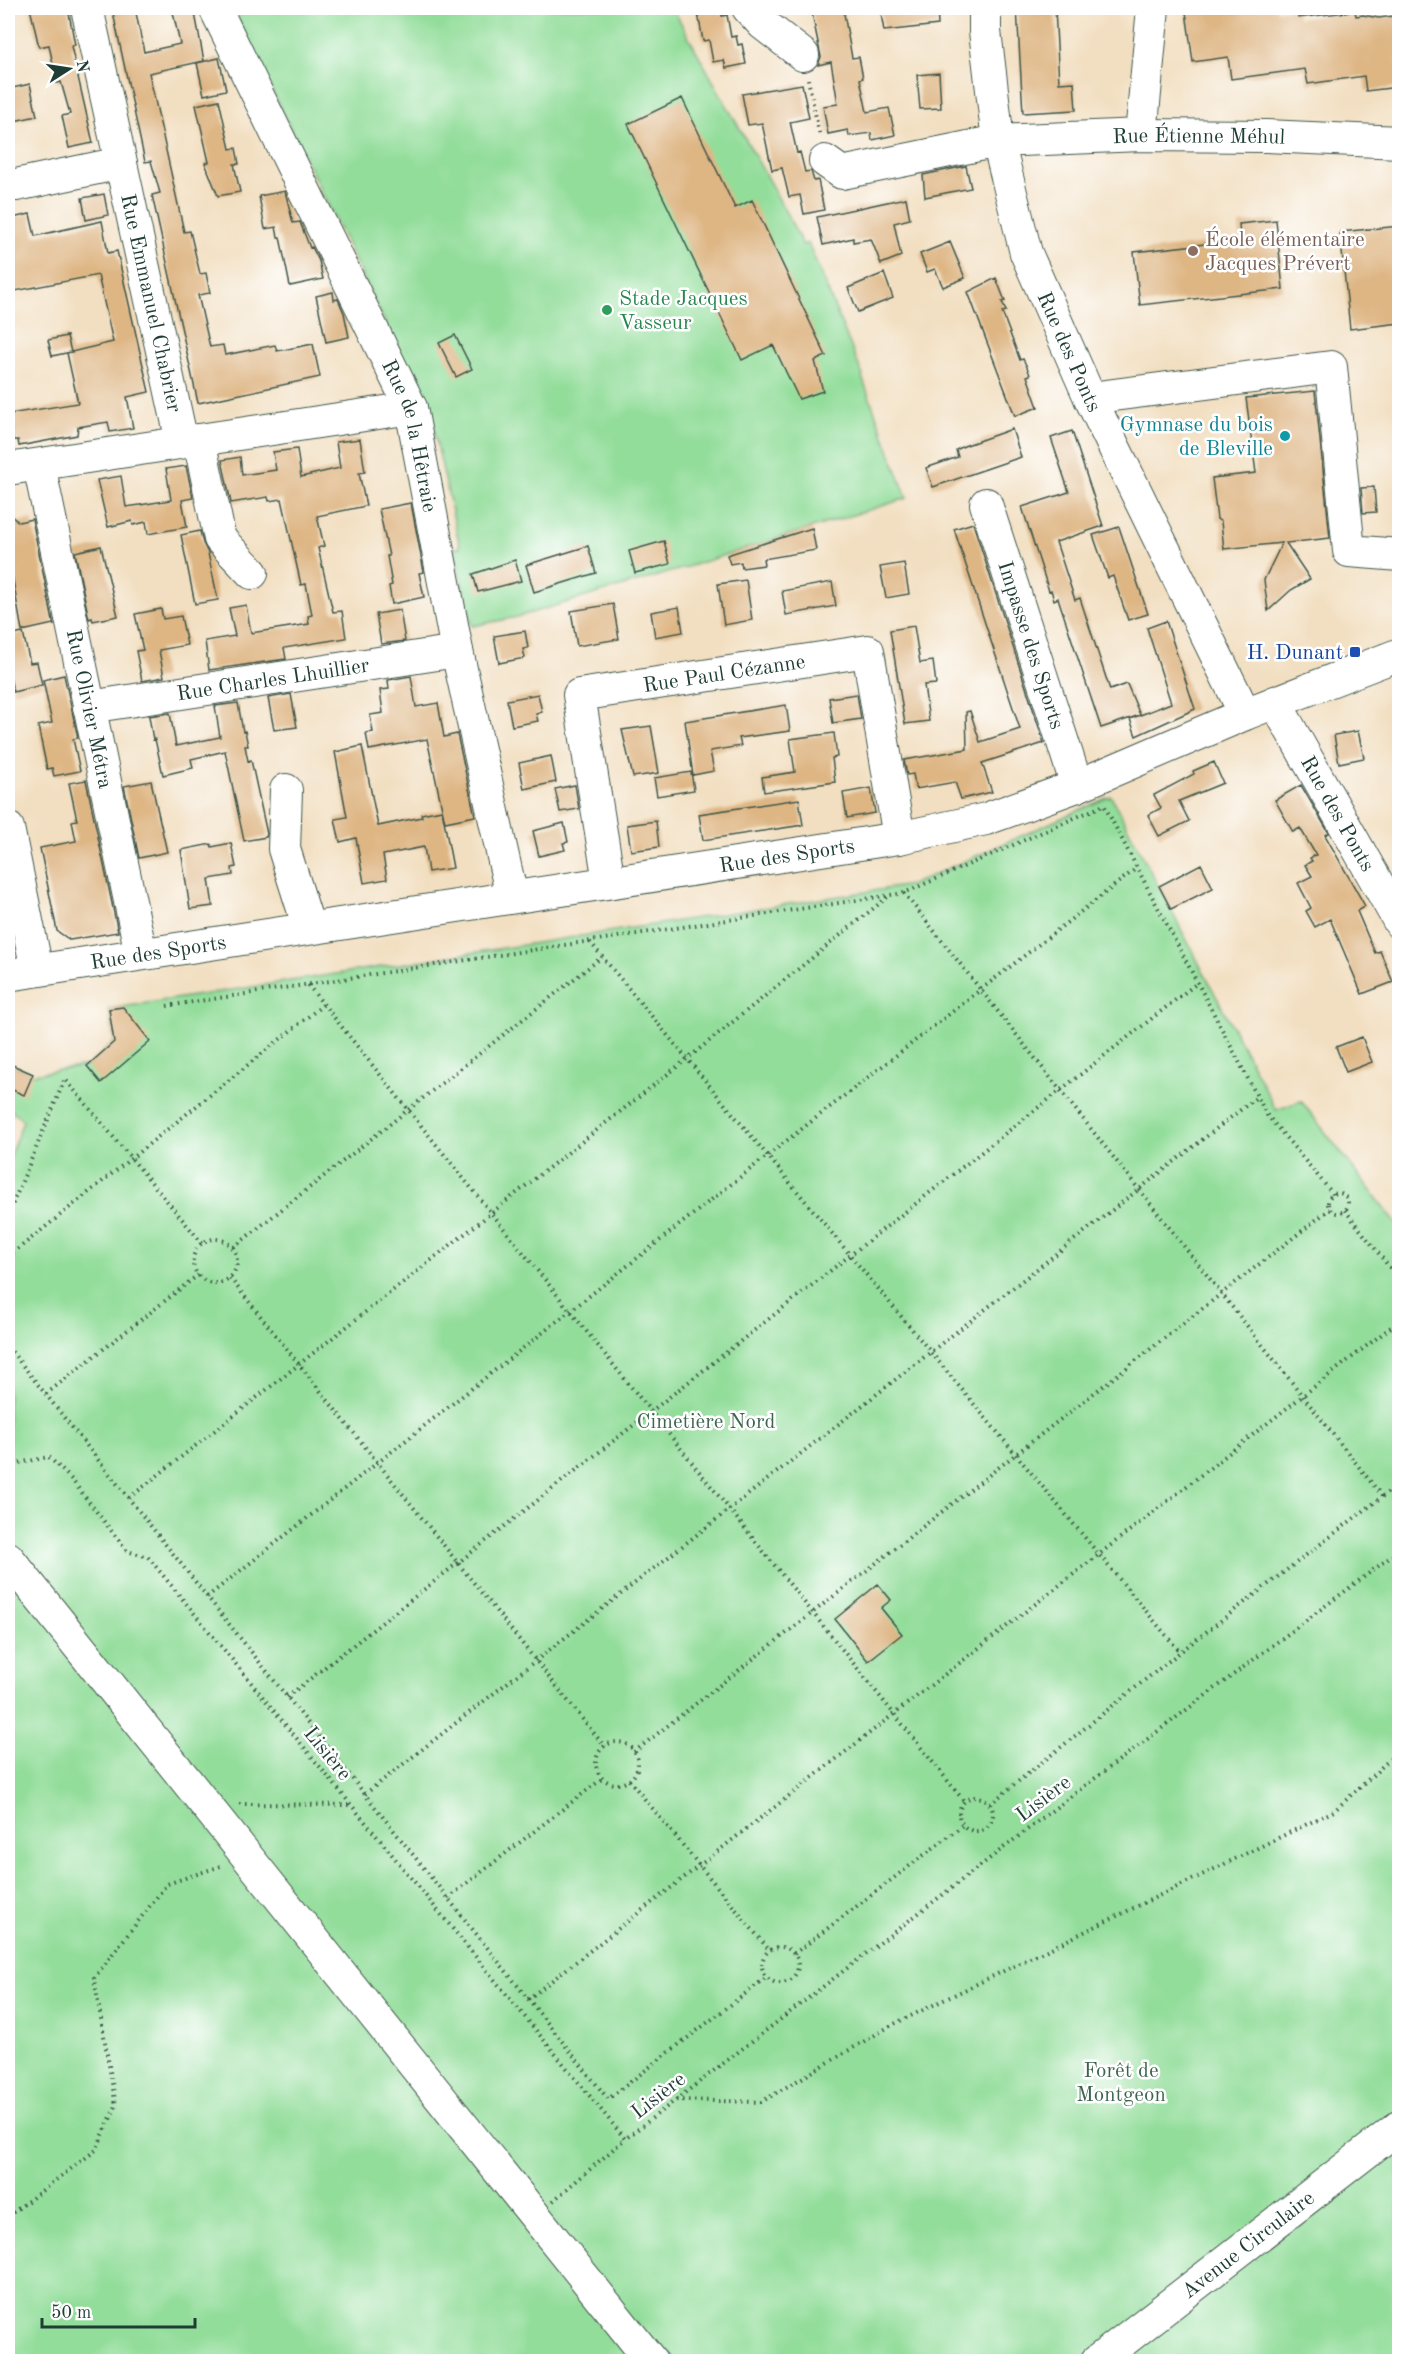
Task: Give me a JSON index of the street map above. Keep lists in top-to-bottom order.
{
  "streets": {
    "street": [
      "Rue Étienne Méhul",
      "Rue Emmanuel Chabrier",
      "Rue des Ponts",
      "Rue de la Hêtraie",
      "Impasse des Sports",
      "Rue Paul Cézanne",
      "Rue Charles Lhuillier",
      "Rue Olivier Métra",
      "Rue des Sports",
      "Avenue Circulaire"
    ],
    "path": ["Lisière"]
  },
  "crossings": [
    ["Rue Étienne Méhul", "Rue des Ponts"],
    ["Rue des Ponts", "Rue des Sports"],
    ["Rue de la Hêtraie", "Rue Charles Lhuillier"],
    ["Rue de la Hêtraie", "Rue des Sports"],
    ["Impasse des Sports", "Rue des Sports"],
    ["Rue Paul Cézanne", "Rue des Sports"],
    ["Rue Charles Lhuillier", "Rue Olivier Métra"],
    ["Rue Olivier Métra", "Rue des Sports"]
  ],
  "parks": ["Cimetière Nord", "Forêt de Montgeon"],
  "places": {
    "other": ["École élémentaire Jacques Prévert", "Stade Jacques Vasseur", "Gymnase du bois de Bleville"],
    "transit": ["H. Dunant"]
  },
  "scale_bar": "50 m",
  "north": "right"
}
